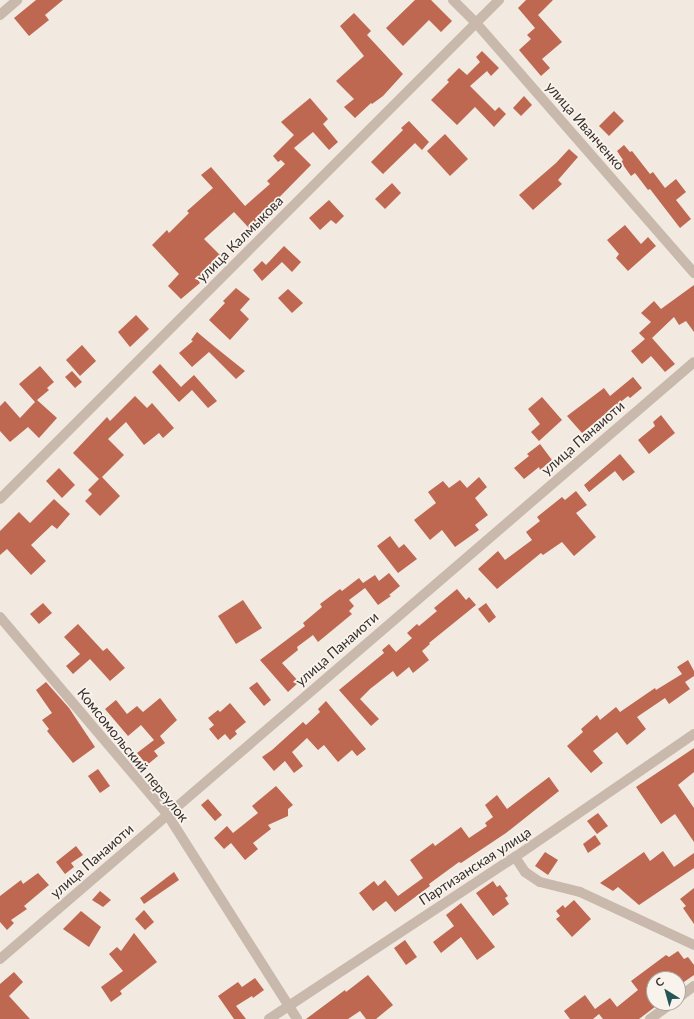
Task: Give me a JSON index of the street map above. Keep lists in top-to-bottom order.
{
  "streets": {
    "street": [
      "улица Иванченко",
      "улица Калмыкова",
      "улица Панаиоти",
      "Комсомольский переулок",
      "Партизанская улица"
    ]
  },
  "crossings": [
    ["улица Иванченко", "улица Калмыкова"],
    ["улица Панаиоти", "Комсомольский переулок"],
    ["Комсомольский переулок", "Партизанская улица"]
  ],
  "north": "top left"
}
